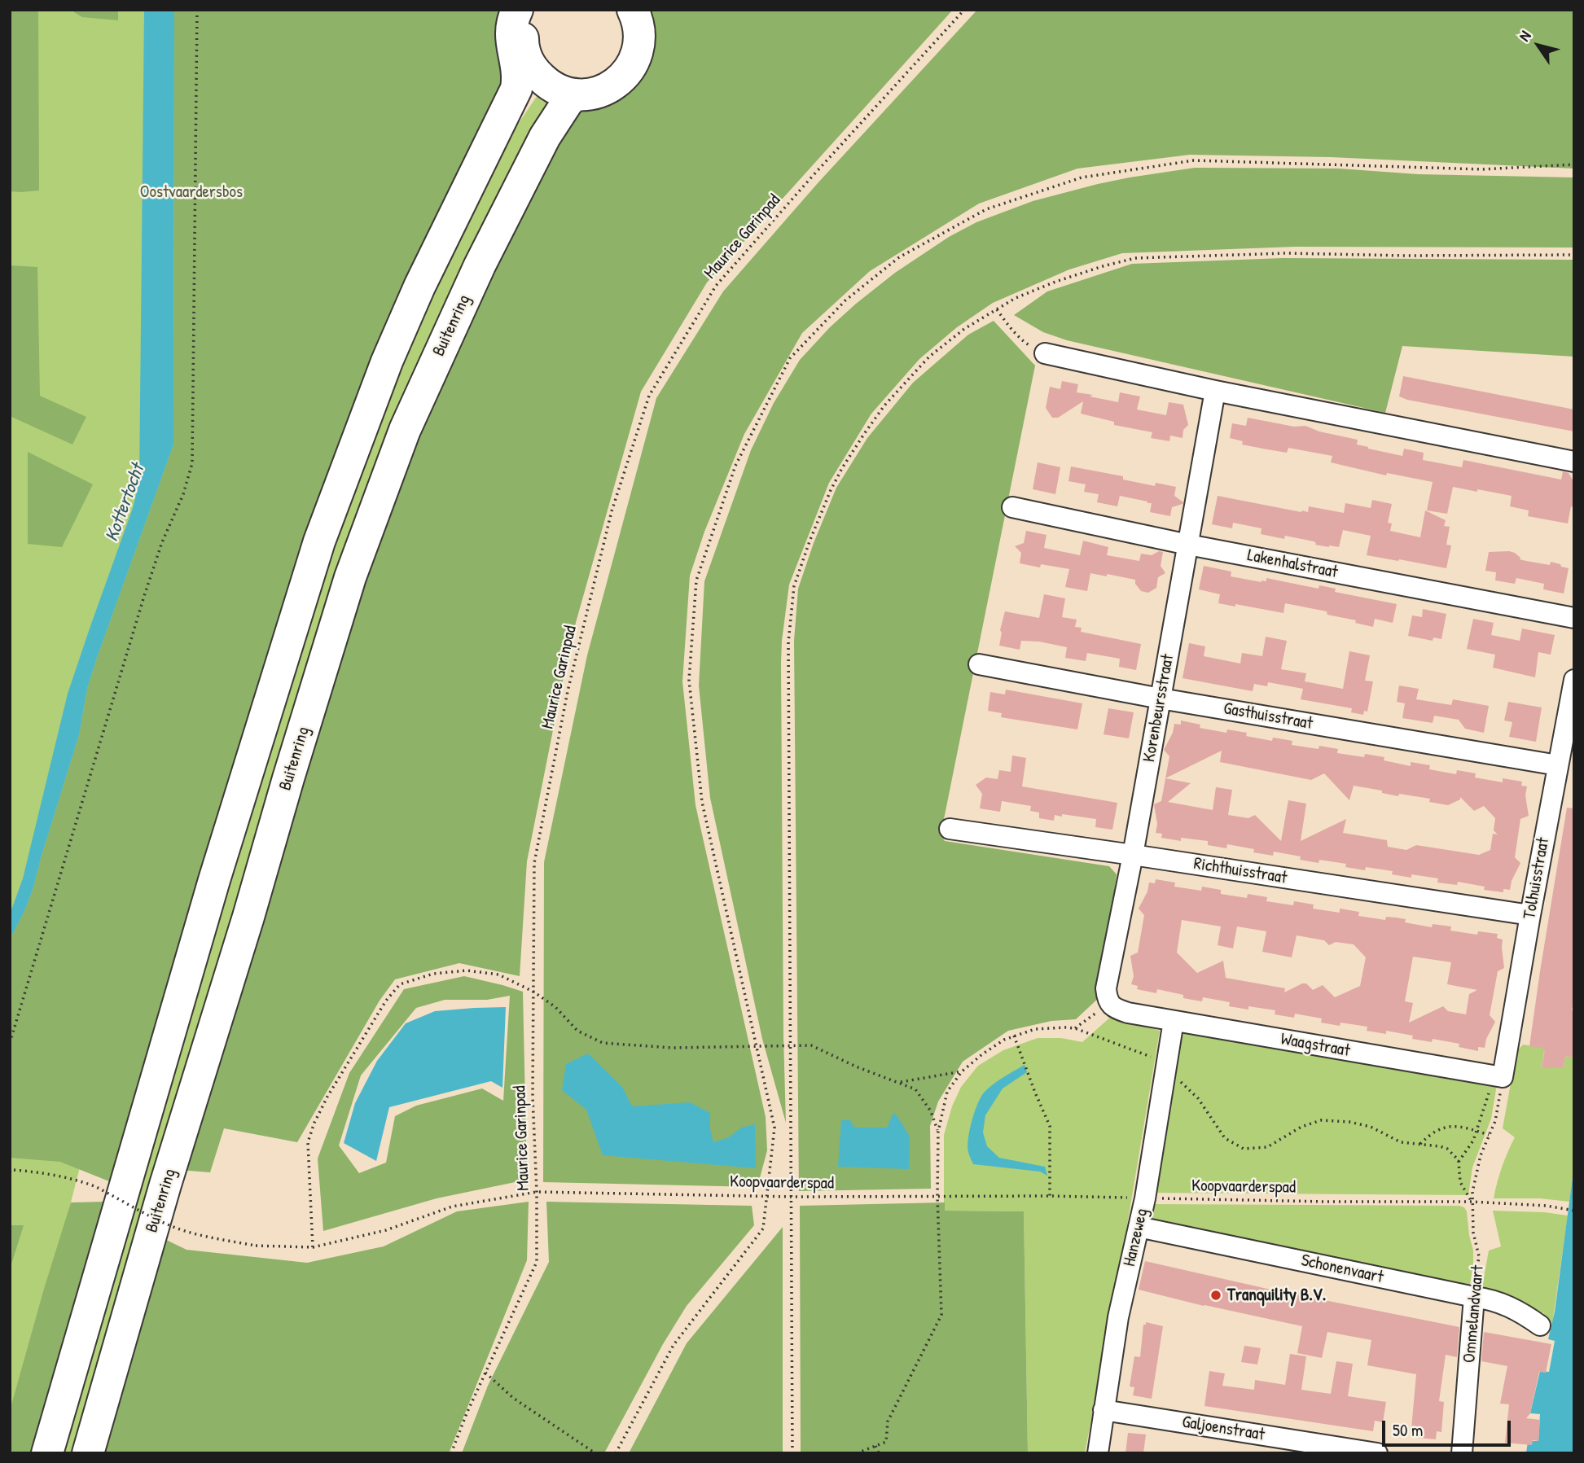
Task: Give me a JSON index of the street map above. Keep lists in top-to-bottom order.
{
  "streets": {
    "highway": ["Buitenring"],
    "street": [
      "Lakenhalstraat",
      "Korenbeursstraat",
      "Gasthuisstraat",
      "Richthuisstraat",
      "Tolhuisstraat",
      "Waagstraat",
      "Hanzeweg",
      "Schonenvaart",
      "Ommelandvaart",
      "Galjoenstraat"
    ],
    "path": ["Maurice Garinpad", "Koopvaarderspad"]
  },
  "crossings": [
    ["Maurice Garinpad", "Koopvaarderspad"],
    ["Lakenhalstraat", "Korenbeursstraat"],
    ["Korenbeursstraat", "Gasthuisstraat"],
    ["Korenbeursstraat", "Richthuisstraat"],
    ["Korenbeursstraat", "Waagstraat"],
    ["Gasthuisstraat", "Tolhuisstraat"],
    ["Richthuisstraat", "Tolhuisstraat"],
    ["Tolhuisstraat", "Waagstraat"],
    ["Tolhuisstraat", "Ommelandvaart"],
    ["Waagstraat", "Hanzeweg"],
    ["Waagstraat", "Ommelandvaart"],
    ["Koopvaarderspad", "Hanzeweg"],
    ["Koopvaarderspad", "Ommelandvaart"],
    ["Hanzeweg", "Schonenvaart"],
    ["Hanzeweg", "Galjoenstraat"],
    ["Schonenvaart", "Ommelandvaart"]
  ],
  "water": ["Kottertocht"],
  "parks": ["Oostvaardersbos"],
  "places": ["Tranquility B.V."],
  "scale_bar": "50 m",
  "north": "top left"
}
